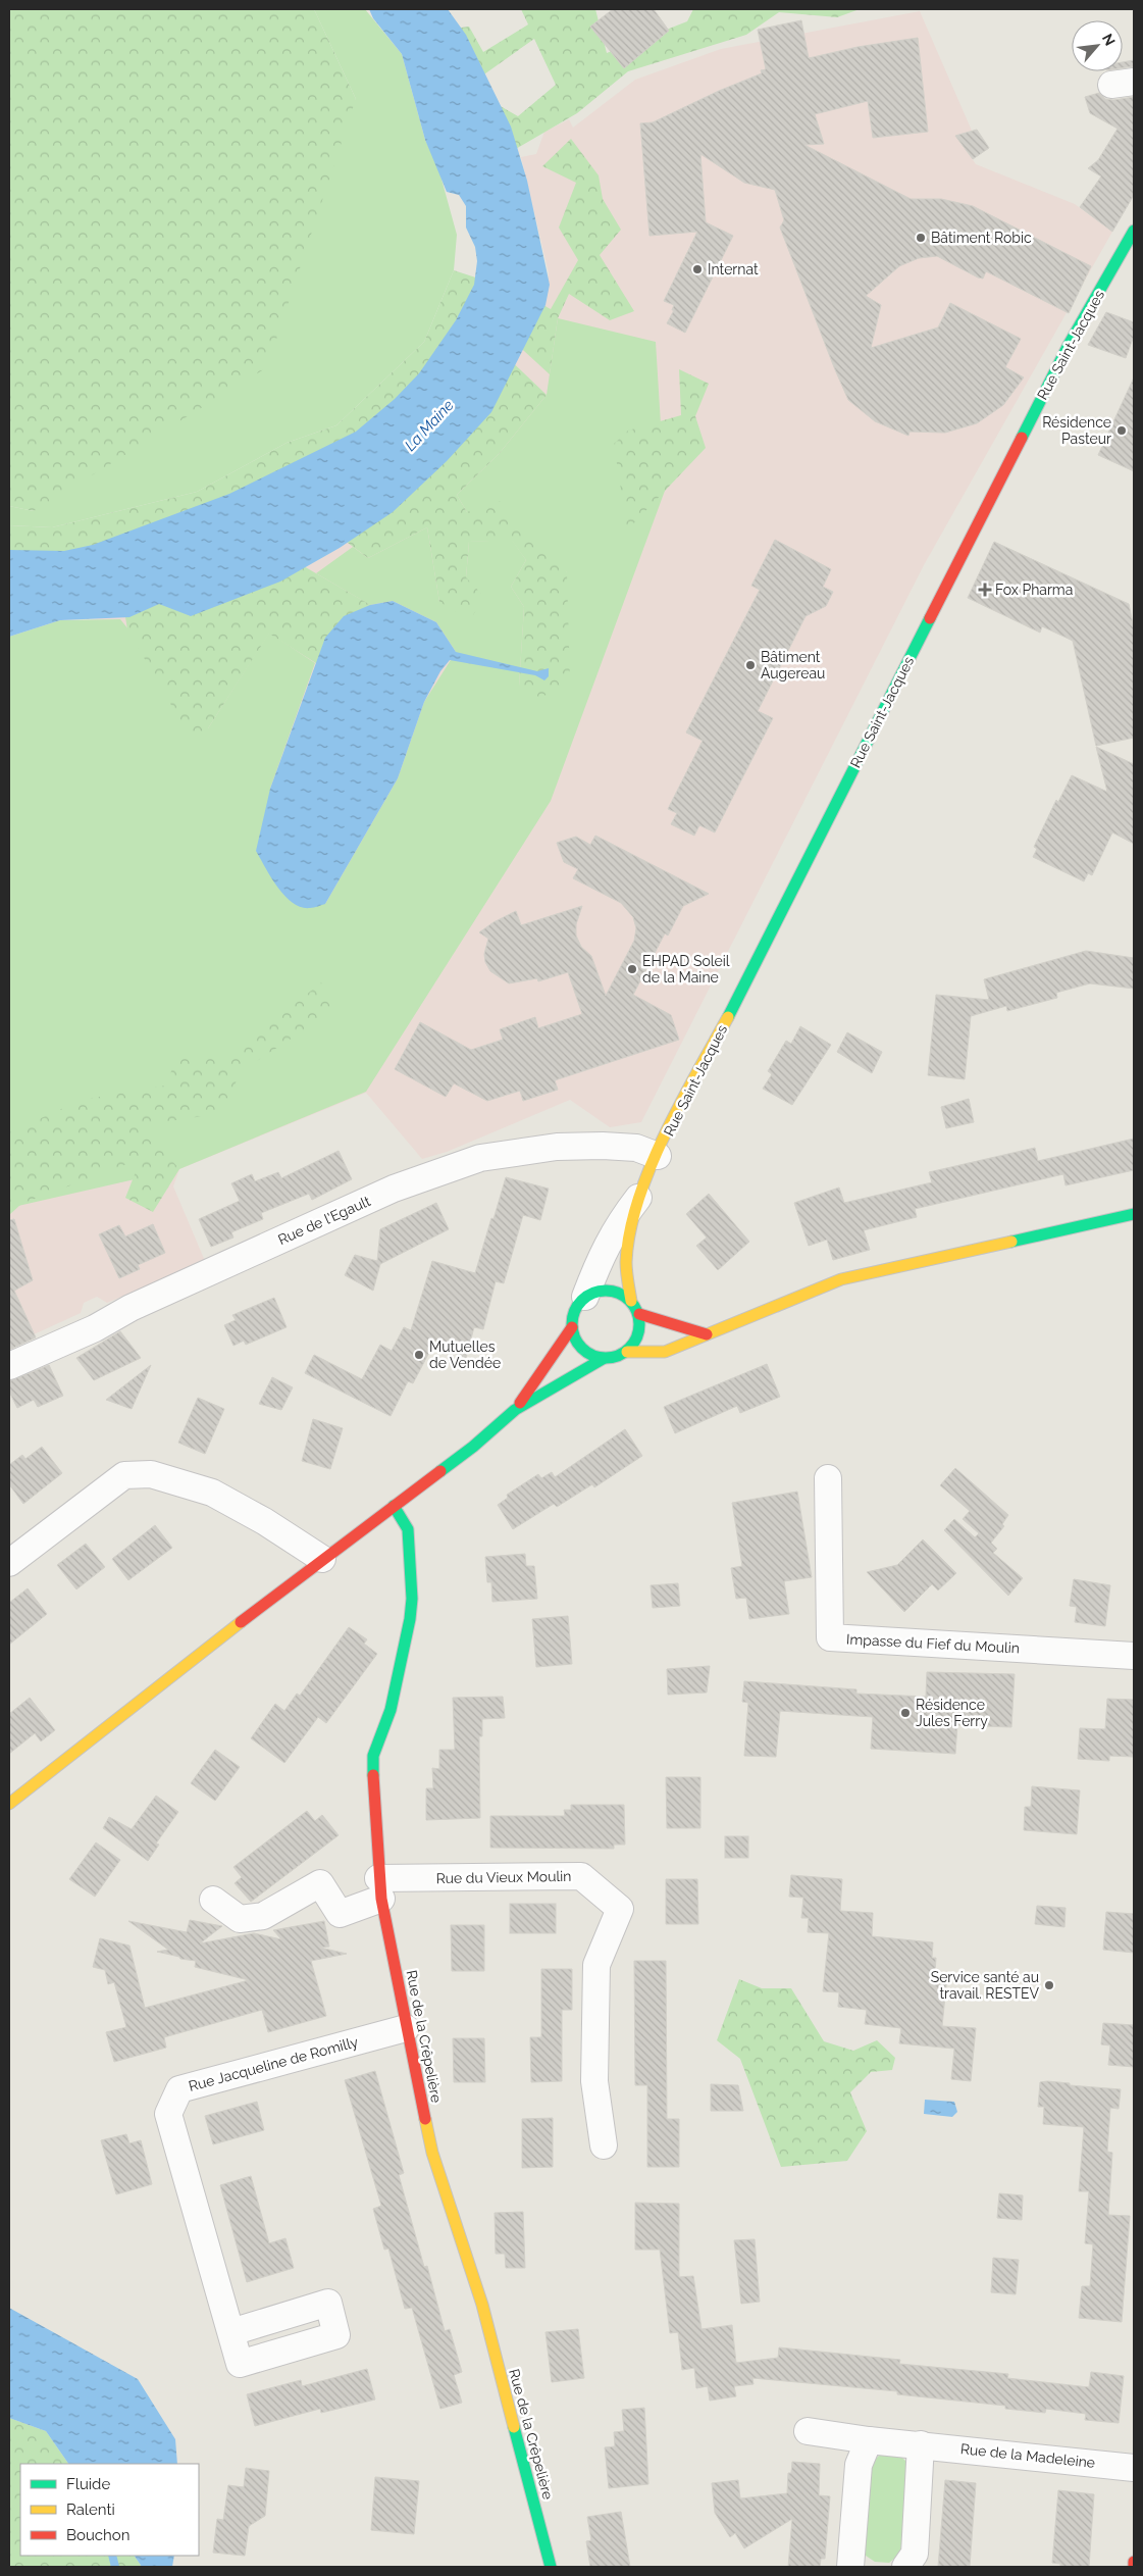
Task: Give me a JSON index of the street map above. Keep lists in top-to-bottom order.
{
  "streets": {
    "street": [
      "Rue Saint-Jacques",
      "Rue de l'Egault",
      "Impasse du Fief du Moulin",
      "Rue du Vieux Moulin",
      "Rue de la Crêpelière",
      "Rue Jacqueline de Romilly",
      "Rue de la Madeleine"
    ]
  },
  "crossings": [
    ["Rue Saint-Jacques", "Rue de l'Egault"],
    ["Rue du Vieux Moulin", "Rue de la Crêpelière"],
    ["Rue de la Crêpelière", "Rue Jacqueline de Romilly"]
  ],
  "water": ["La Maine"],
  "places": {
    "other": [
      "Bâtiment Robic",
      "Internat",
      "Résidence Pasteur",
      "Bâtiment Augereau",
      "EHPAD Soleil de la Maine",
      "Mutuelles de Vendée",
      "Résidence Jules Ferry",
      "Service santé au travail. RESTEV"
    ],
    "health": ["Fox Pharma"]
  },
  "legend": ["Fluide", "Ralenti", "Bouchon"],
  "north": "top right"
}
